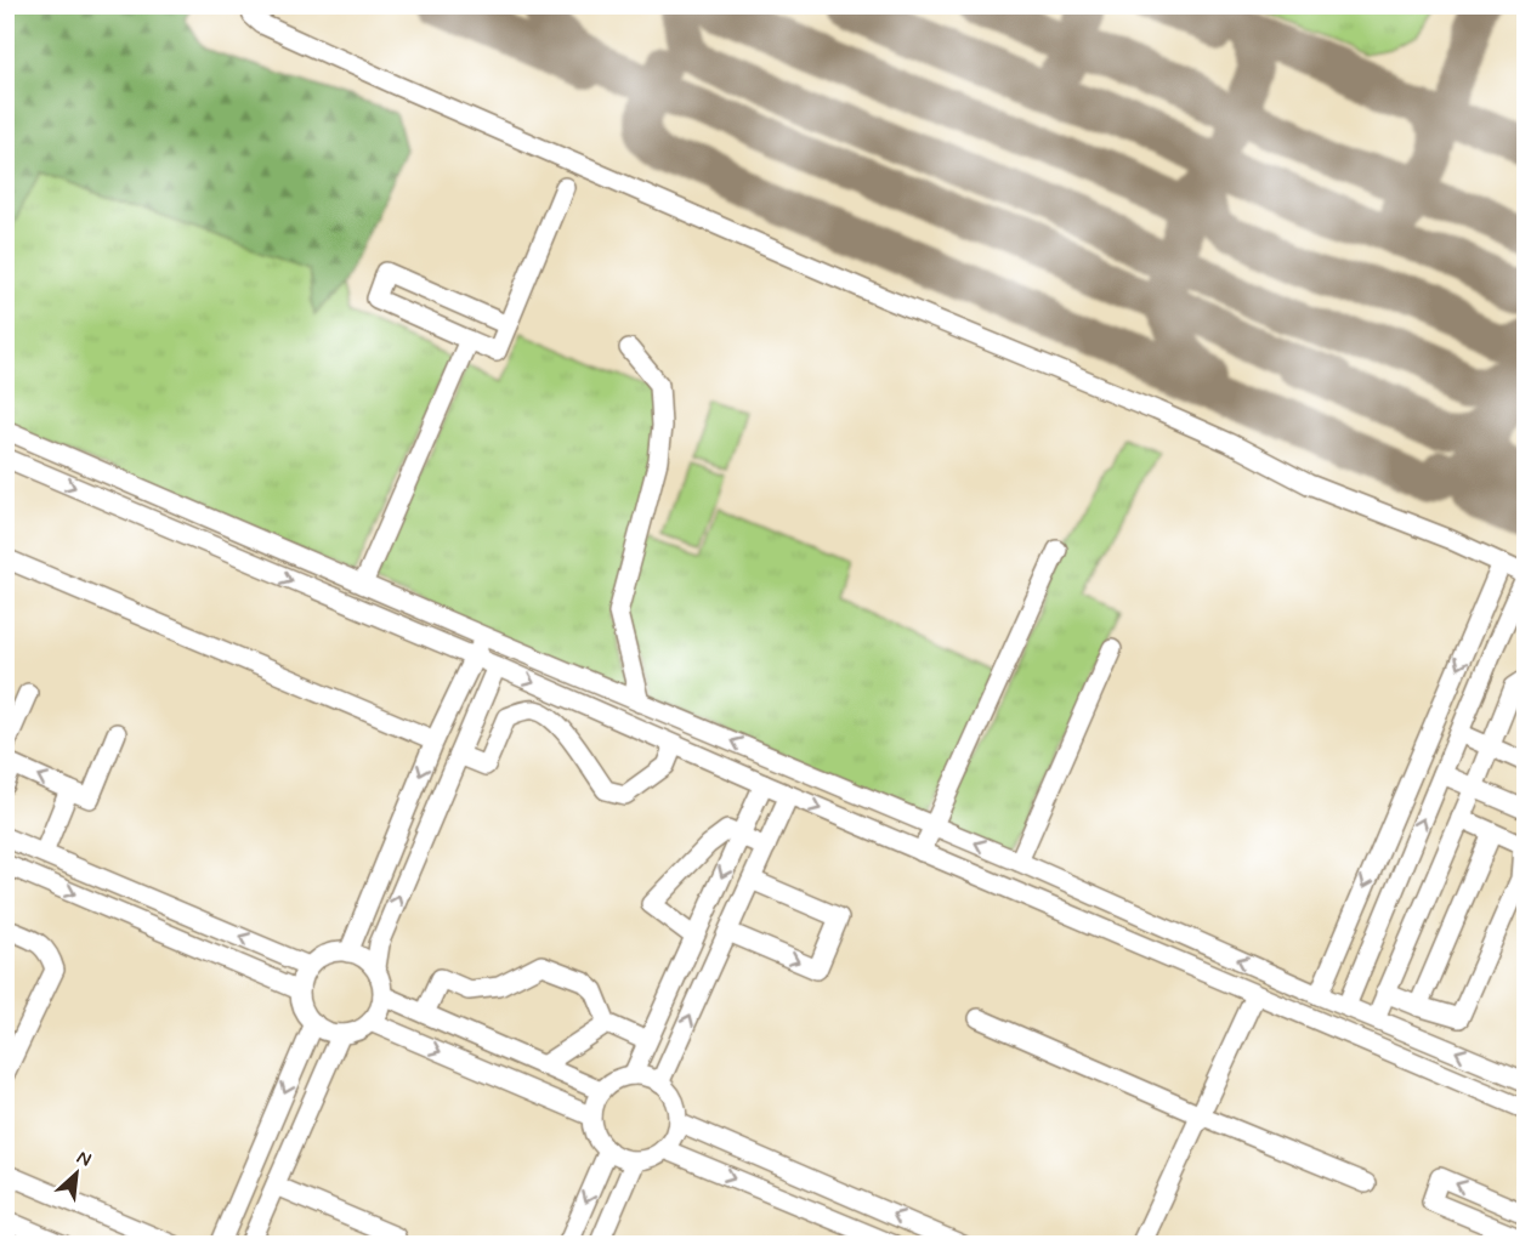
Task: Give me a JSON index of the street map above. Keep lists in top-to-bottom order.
{
  "north": "top right"
}
